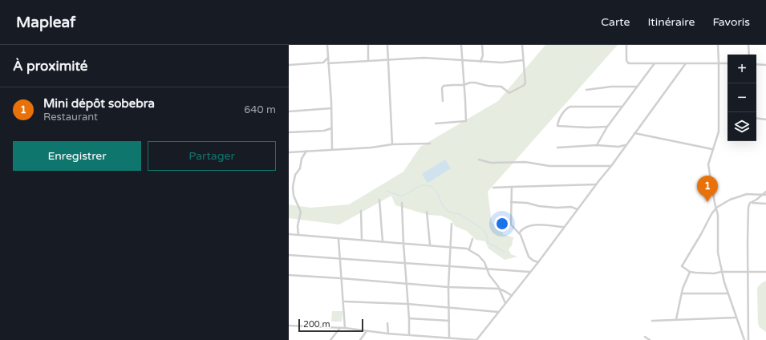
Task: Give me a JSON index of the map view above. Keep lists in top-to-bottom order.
{
  "scale_bar": "200 m",
  "page": {
    "header": "Mapleaf",
    "nav": ["Carte", "Itinéraire", "Favoris"],
    "heading": "À proximité",
    "map_buttons": ["+", "−"],
    "list": [
      {
        "mark": "1",
        "name": "Mini dépôt sobebra",
        "note": "Restaurant",
        "value": "640 m"
      }
    ],
    "buttons": ["Enregistrer", "Partager"],
    "pins": "1",
    "scale": "200 m"
  }
}
